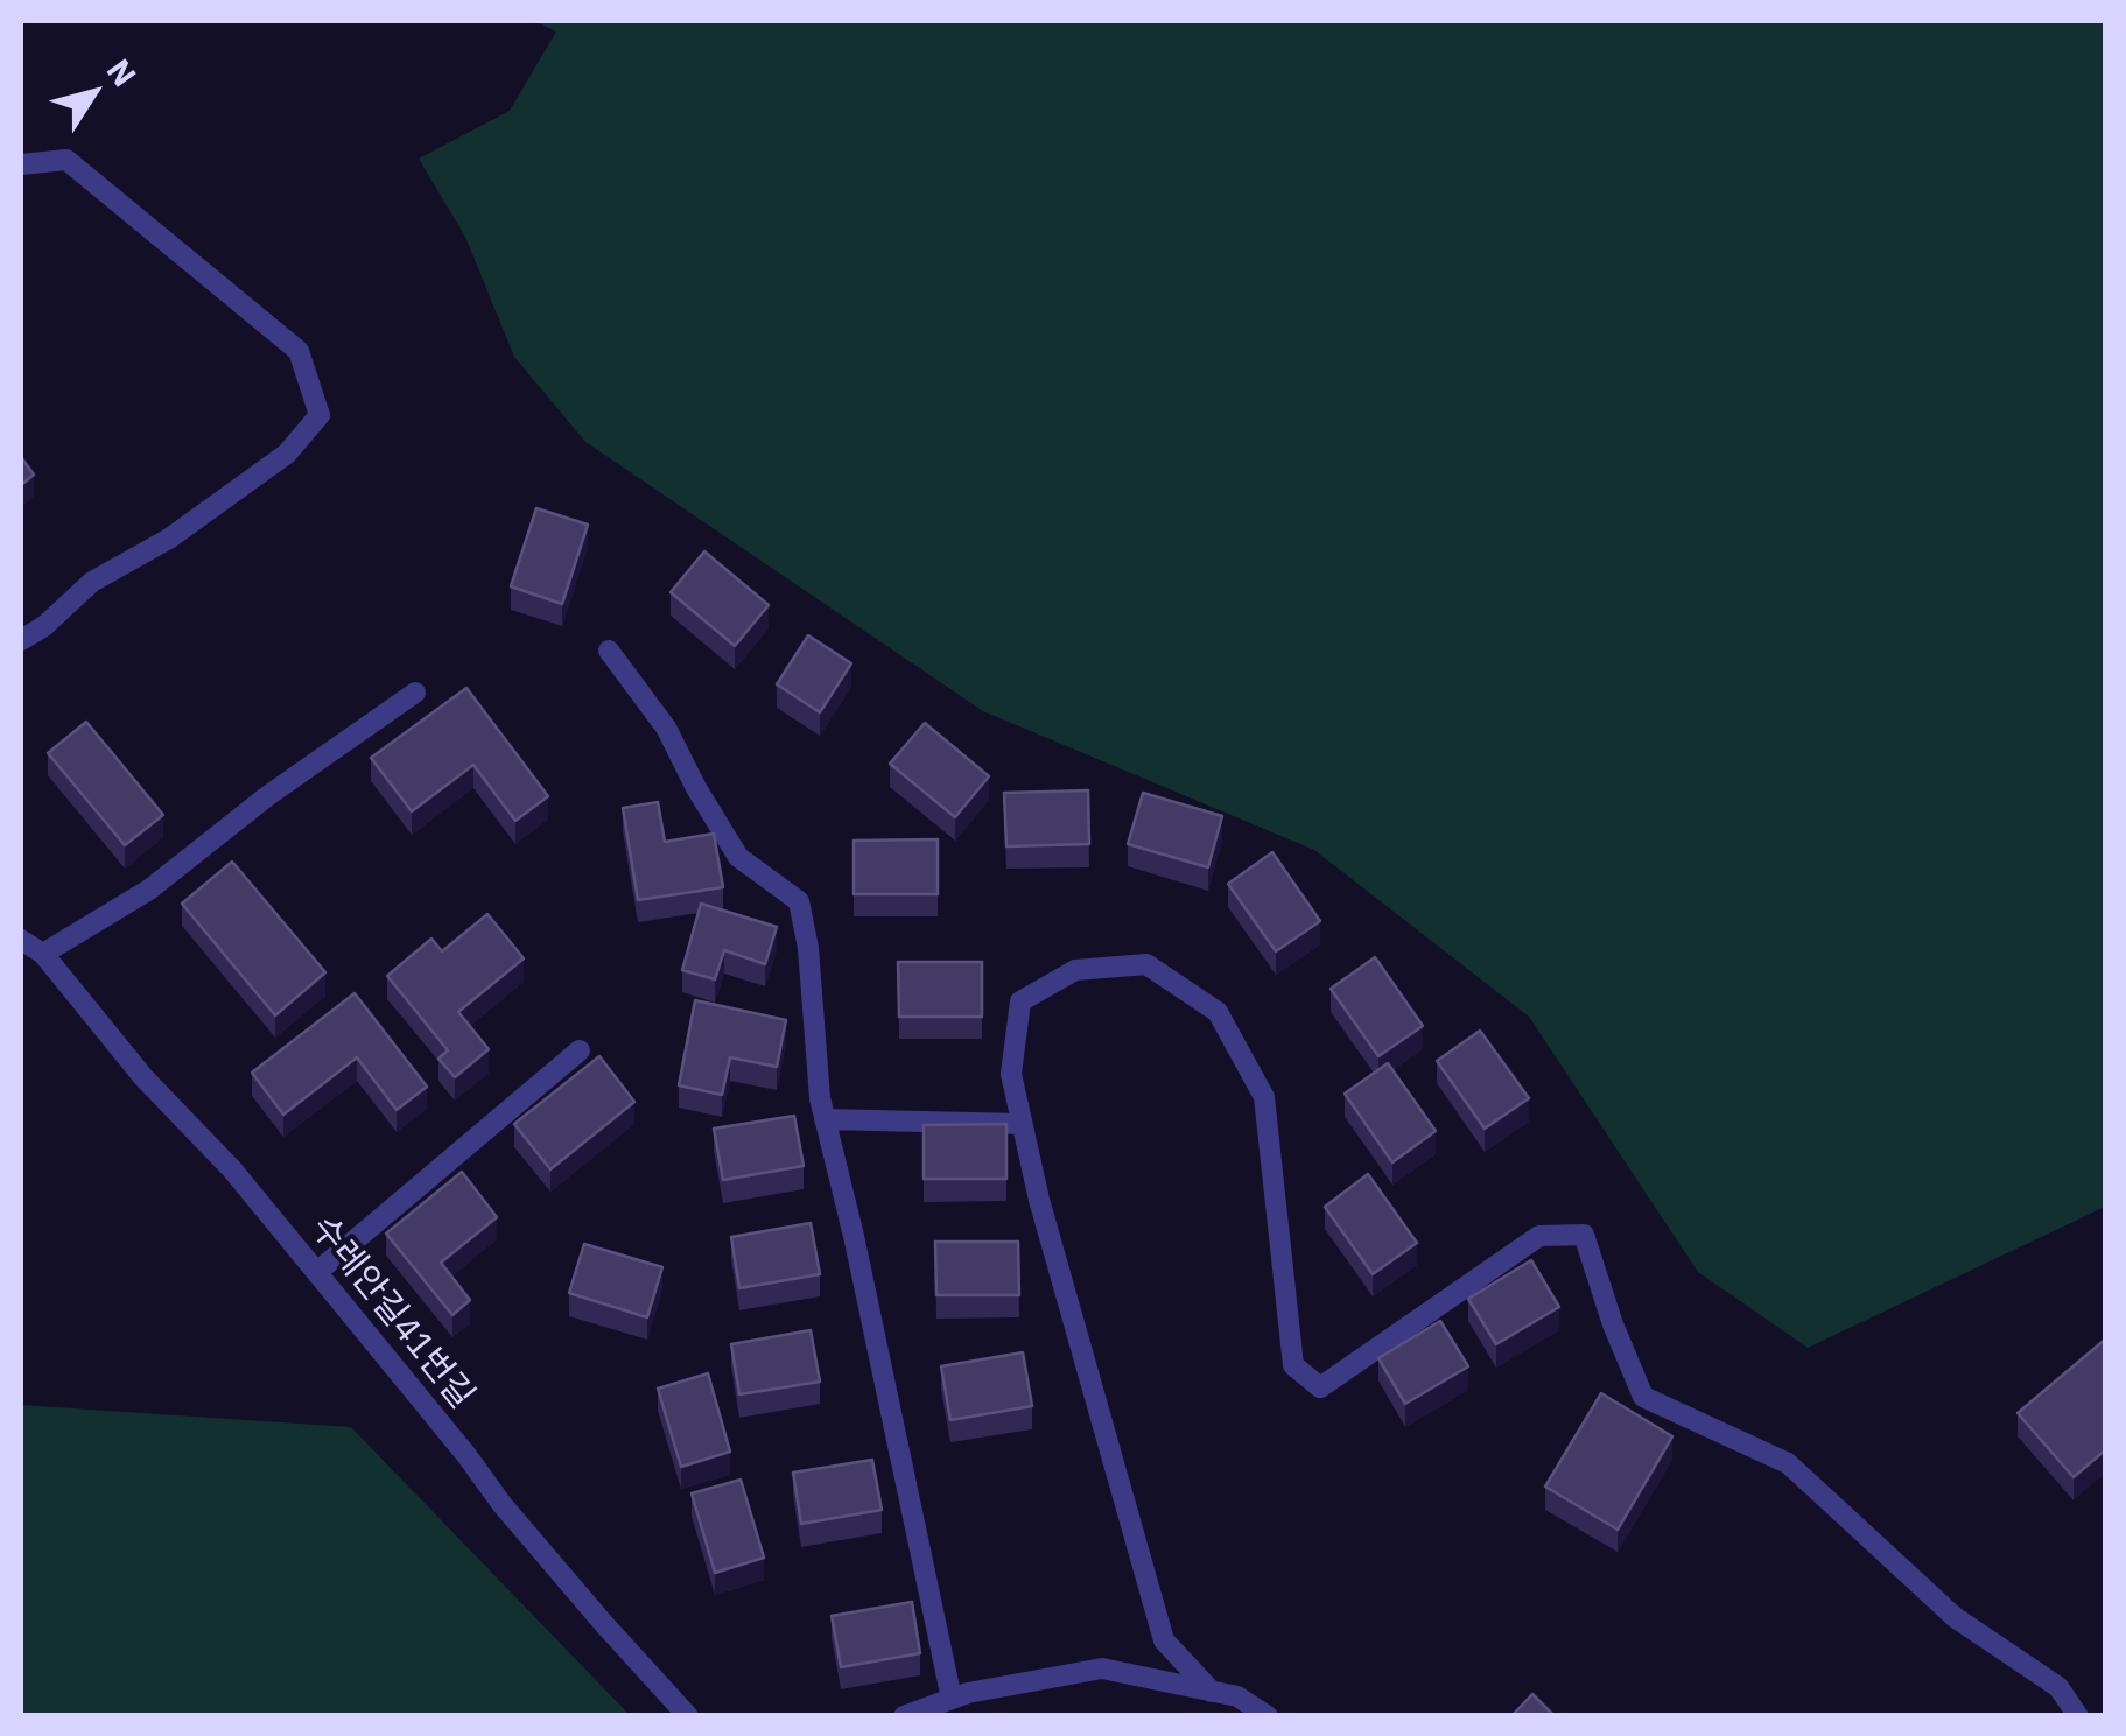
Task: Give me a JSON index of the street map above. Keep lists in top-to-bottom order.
{
  "streets": {
    "lane": ["수레안길41번길"]
  },
  "north": "top right"
}
